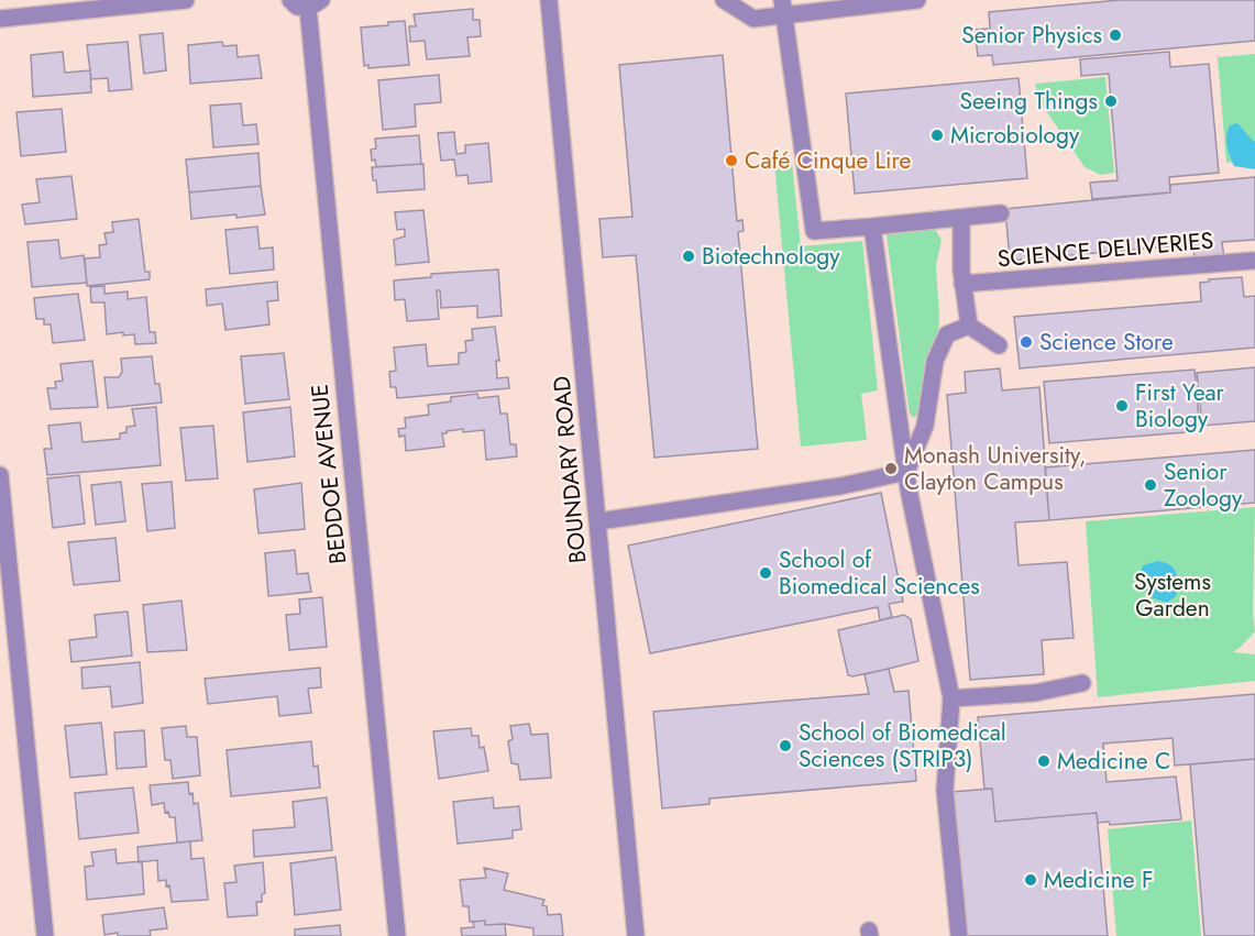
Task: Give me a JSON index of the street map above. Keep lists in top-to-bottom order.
{
  "streets": {
    "street": ["SCIENCE DELIVERIES", "BOUNDARY ROAD", "BEDDOE AVENUE"]
  },
  "parks": ["Systems Garden"],
  "places": [
    "Senior Physics",
    "Seeing Things",
    "Microbiology",
    "Café Cinque Lire",
    "Biotechnology",
    "Science Store",
    "First Year Biology",
    "Monash University, Clayton Campus",
    "Senior Zoology",
    "School of Biomedical Sciences",
    "School of Biomedical Sciences (STRIP3)",
    "Medicine C",
    "Medicine F"
  ]
}
